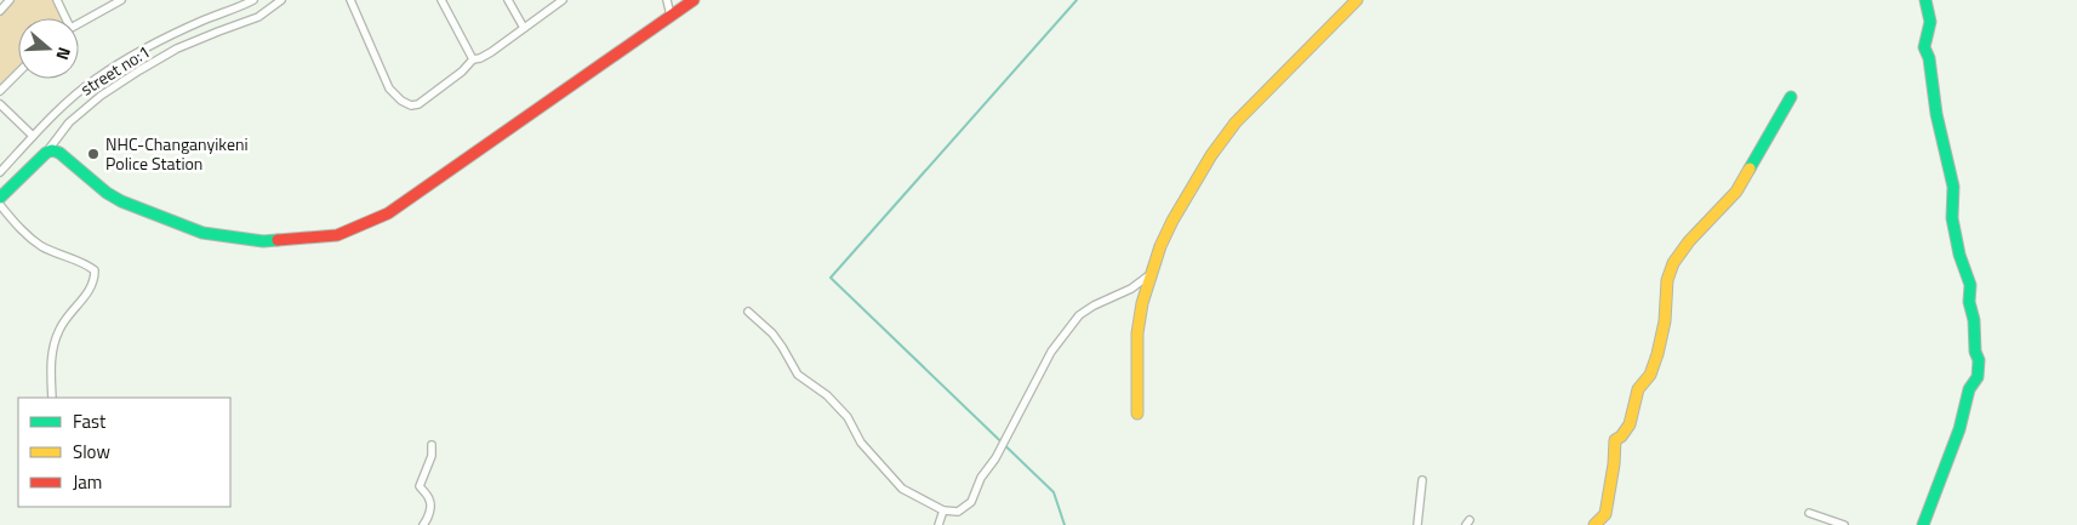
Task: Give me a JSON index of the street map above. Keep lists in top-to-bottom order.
{
  "streets": {
    "street": ["street no:1"]
  },
  "places": ["NHC-Changanyikeni Police Station"],
  "legend": ["Fast", "Slow", "Jam"],
  "north": "right"
}
